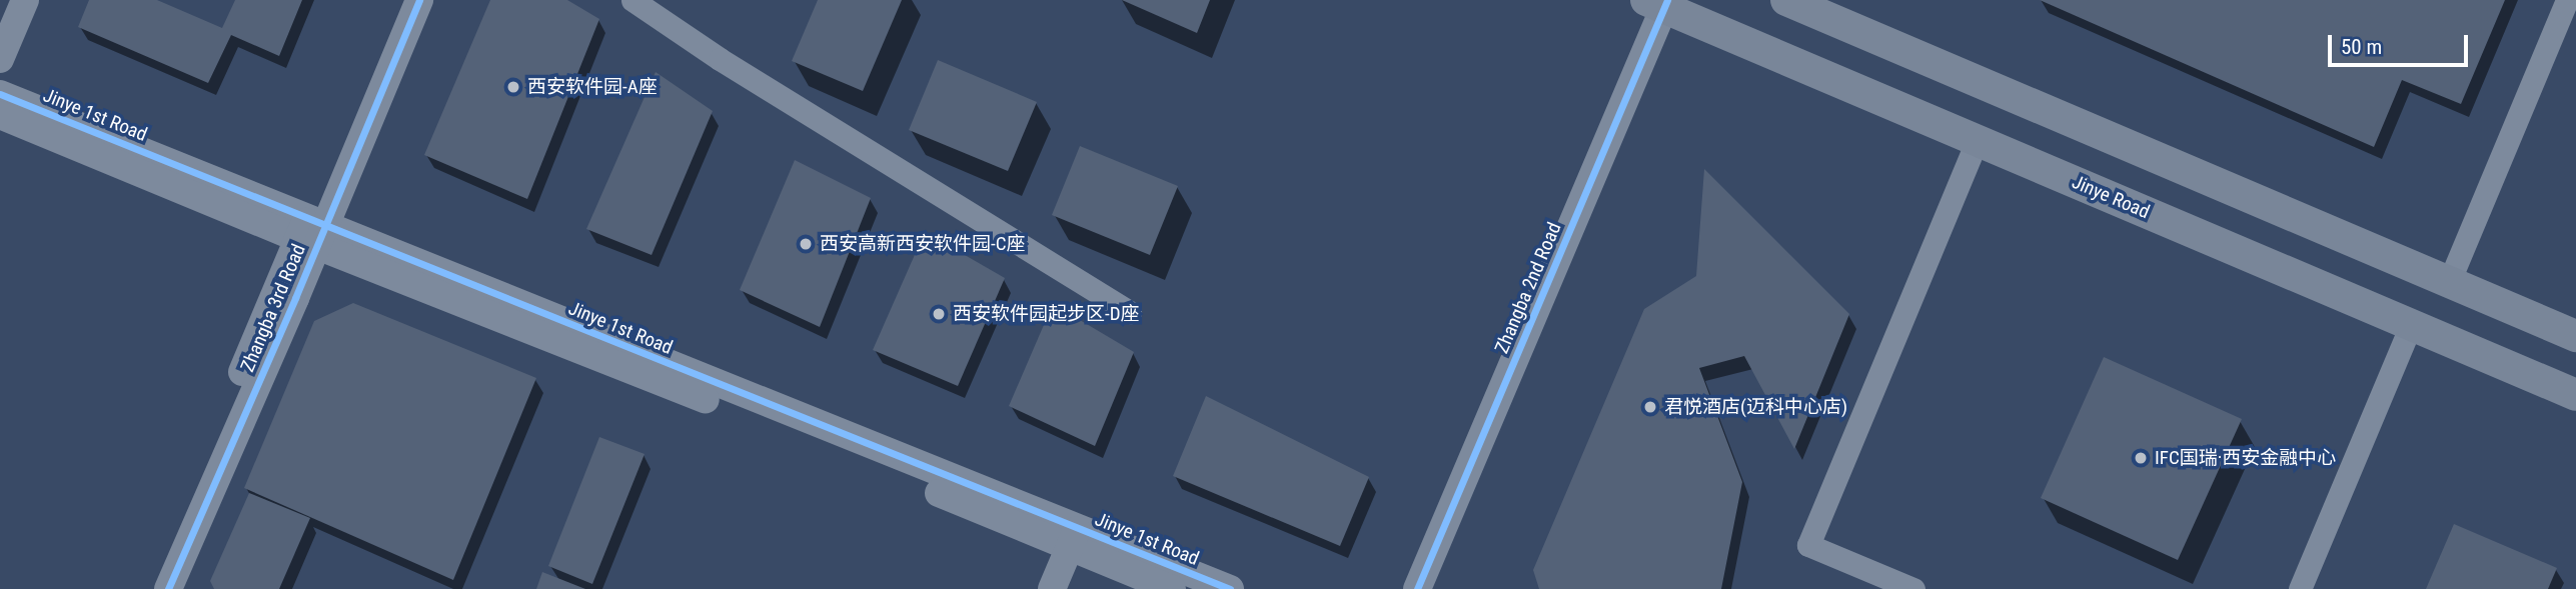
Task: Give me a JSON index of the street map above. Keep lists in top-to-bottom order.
{
  "streets": {
    "main road": ["Jinye Road"],
    "street": ["Jinye 1st Road", "Zhangba 2nd Road", "Zhangba 3rd Road"]
  },
  "crossings": [
    ["Jinye 1st Road", "Zhangba 3rd Road"],
    ["Jinye Road", "Zhangba 2nd Road"]
  ],
  "places": [
    "西安软件园-A座",
    "西安高新西安软件园-C座",
    "西安软件园起步区-D座",
    "君悦酒店(迈科中心店)",
    "IFC国瑞·西安金融中心"
  ],
  "scale_bar": "50 m"
}
